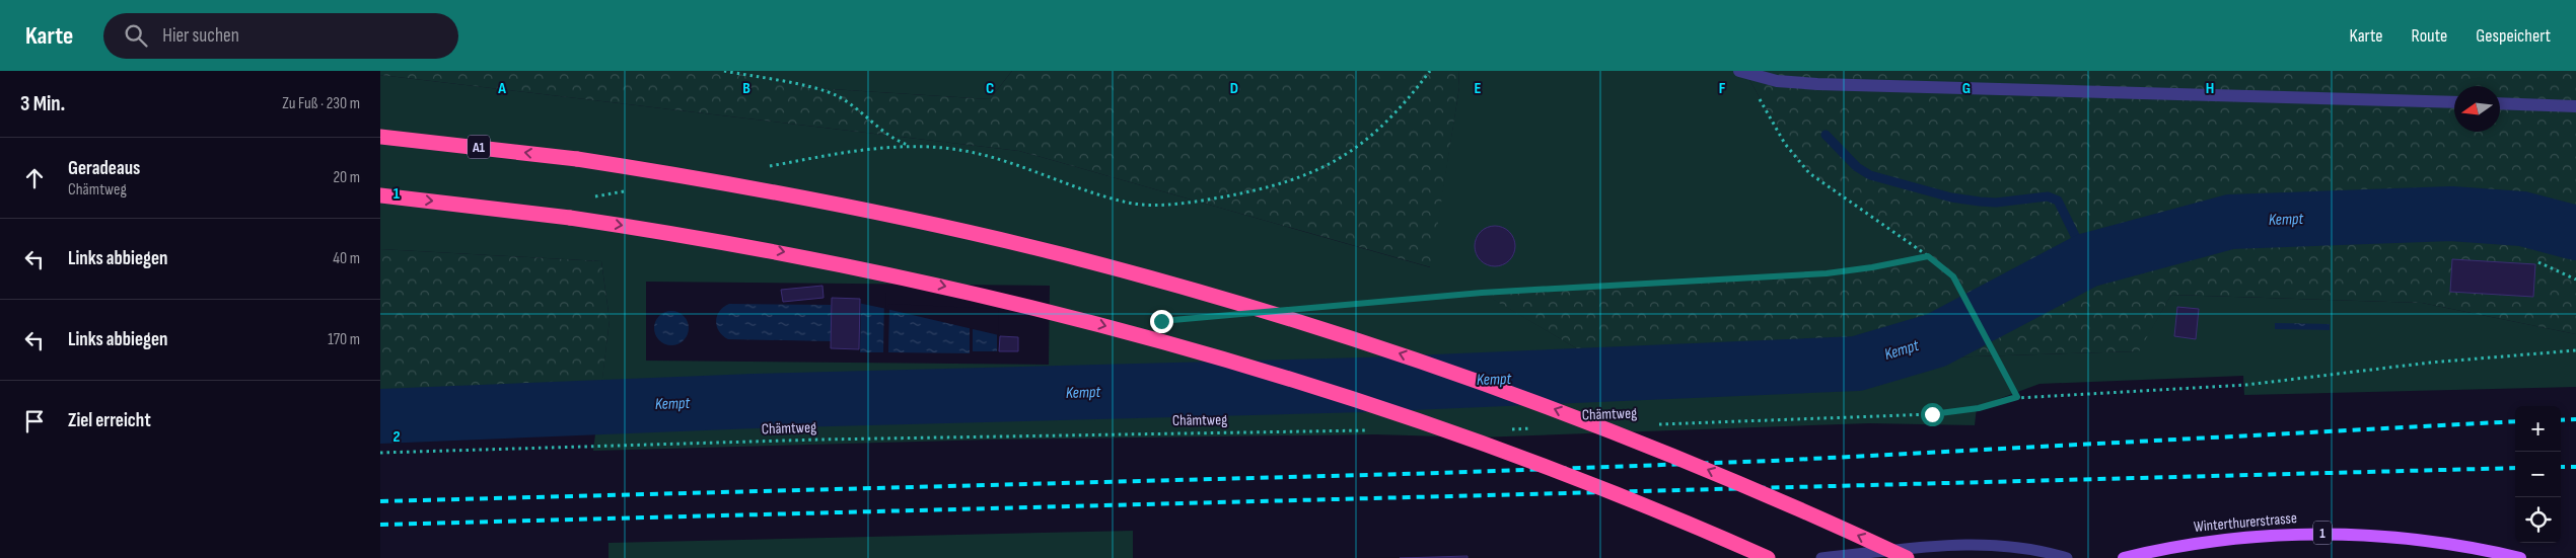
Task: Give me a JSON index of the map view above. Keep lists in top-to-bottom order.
{
  "streets": {
    "highway": ["A1"],
    "main road": ["Winterthurerstrasse", "1"],
    "path": ["Chämtweg"]
  },
  "water": ["Kempt"],
  "north": "left",
  "page": {
    "header": "Karte",
    "search": "Hier suchen",
    "nav": ["Karte", "Route", "Gespeichert"],
    "heading": ["3 Min.", "Zu Fuß · 230 m"],
    "list": [
      ["Geradeaus", "Chämtweg", "20 m"],
      ["Links abbiegen", "40 m"],
      ["Links abbiegen", "170 m"],
      "Ziel erreicht"
    ],
    "map_buttons": ["+", "−"]
  },
  "grid": {
    "columns": [
      "A",
      "B",
      "C",
      "D",
      "E",
      "F",
      "G",
      "H"
    ],
    "rows": ["1", "2"]
  }
}
